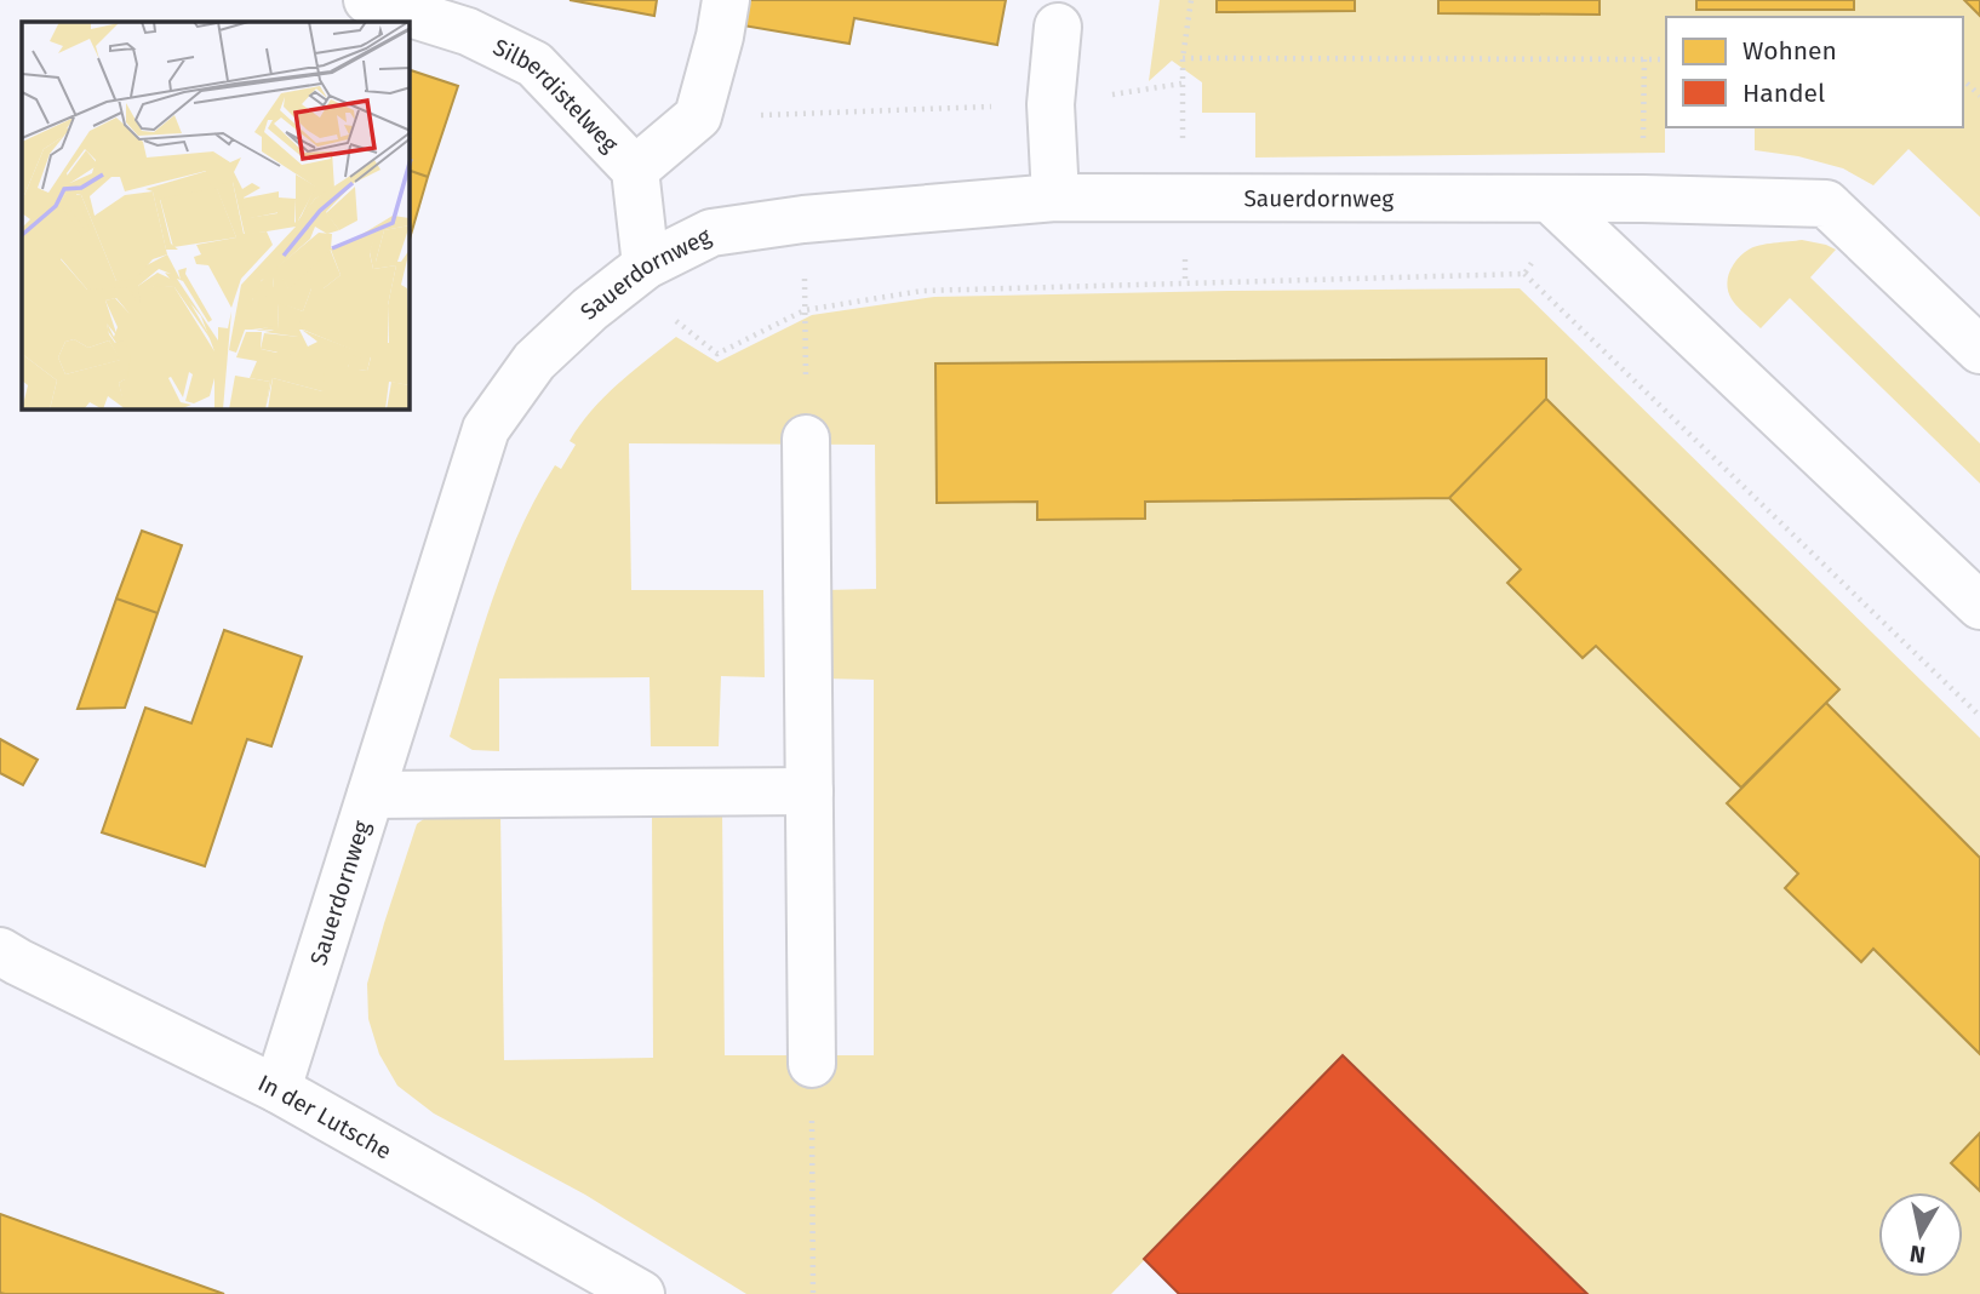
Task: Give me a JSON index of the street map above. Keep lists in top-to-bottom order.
{
  "streets": {
    "street": ["Silberdistelweg", "Sauerdornweg", "In der Lutsche"]
  },
  "crossings": [
    ["Silberdistelweg", "Sauerdornweg"],
    ["Sauerdornweg", "In der Lutsche"]
  ],
  "legend": ["Wohnen", "Handel"],
  "north": "bottom"
}
